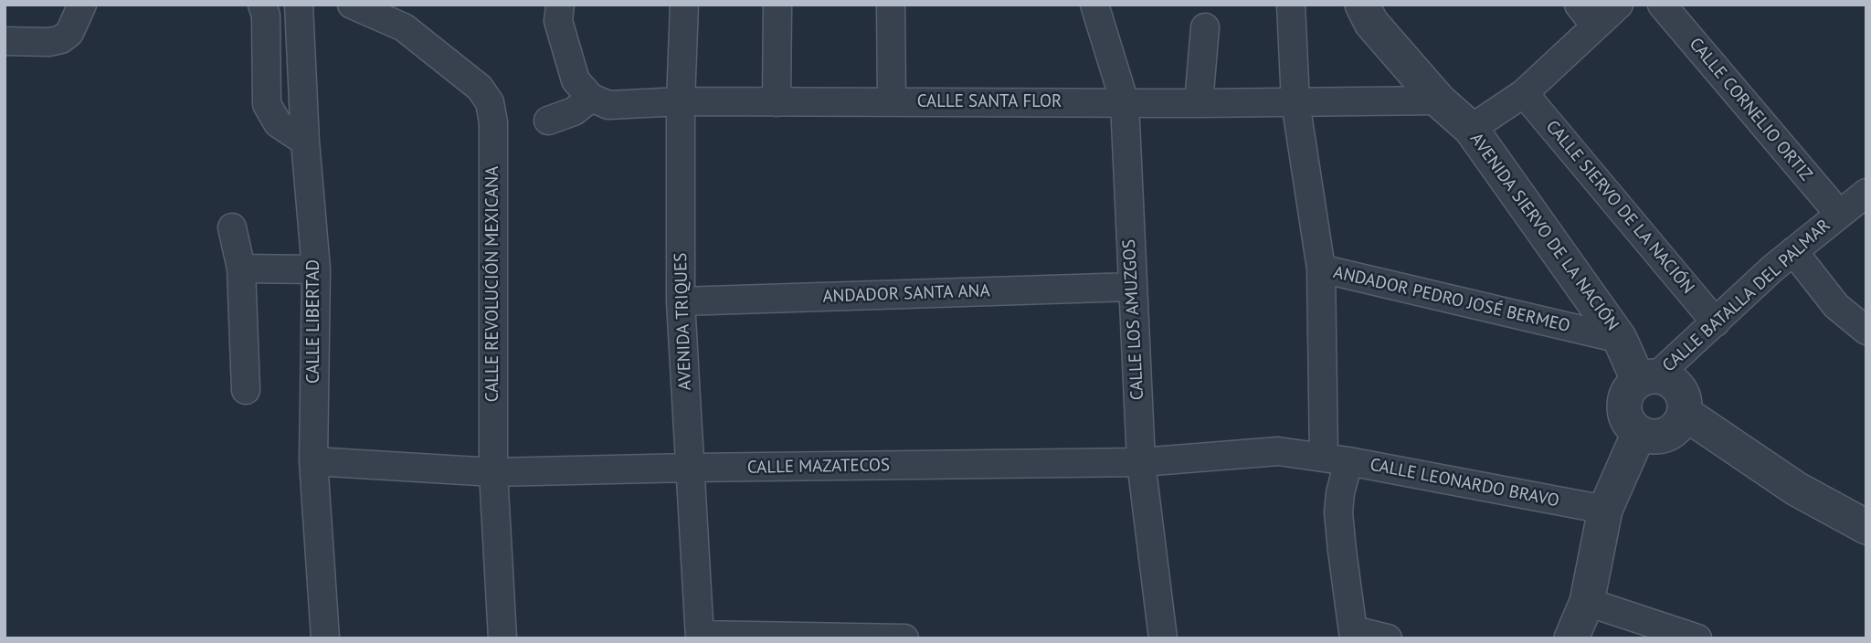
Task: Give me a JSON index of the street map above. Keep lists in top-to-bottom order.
{
  "streets": {
    "street": [
      "CALLE SANTA FLOR",
      "CALLE CORNELIO ORTIZ",
      "CALLE SIERVO DE LA NACIÓN",
      "AVENIDA SIERVO DE LA NACIÓN",
      "CALLE REVOLUCIÓN MEXICANA",
      "ANDADOR SANTA ANA",
      "CALLE BATALLA DEL PALMAR",
      "ANDADOR PEDRO JOSÉ BERMEO",
      "CALLE LOS AMUZGOS",
      "CALLE LIBERTAD",
      "AVENIDA TRIQUES",
      "CALLE MAZATECOS",
      "CALLE LEONARDO BRAVO"
    ]
  },
  "crossings": [
    ["CALLE SANTA FLOR", "AVENIDA SIERVO DE LA NACIÓN"],
    ["CALLE SANTA FLOR", "CALLE LOS AMUZGOS"],
    ["CALLE SANTA FLOR", "AVENIDA TRIQUES"],
    ["CALLE CORNELIO ORTIZ", "CALLE BATALLA DEL PALMAR"],
    ["CALLE SIERVO DE LA NACIÓN", "CALLE BATALLA DEL PALMAR"],
    ["AVENIDA SIERVO DE LA NACIÓN", "CALLE BATALLA DEL PALMAR"],
    ["AVENIDA SIERVO DE LA NACIÓN", "ANDADOR PEDRO JOSÉ BERMEO"],
    ["CALLE REVOLUCIÓN MEXICANA", "CALLE MAZATECOS"],
    ["ANDADOR SANTA ANA", "CALLE LOS AMUZGOS"],
    ["ANDADOR SANTA ANA", "AVENIDA TRIQUES"],
    ["CALLE LOS AMUZGOS", "CALLE MAZATECOS"],
    ["CALLE LIBERTAD", "CALLE MAZATECOS"],
    ["AVENIDA TRIQUES", "CALLE MAZATECOS"],
    ["CALLE MAZATECOS", "CALLE LEONARDO BRAVO"]
  ]
}
